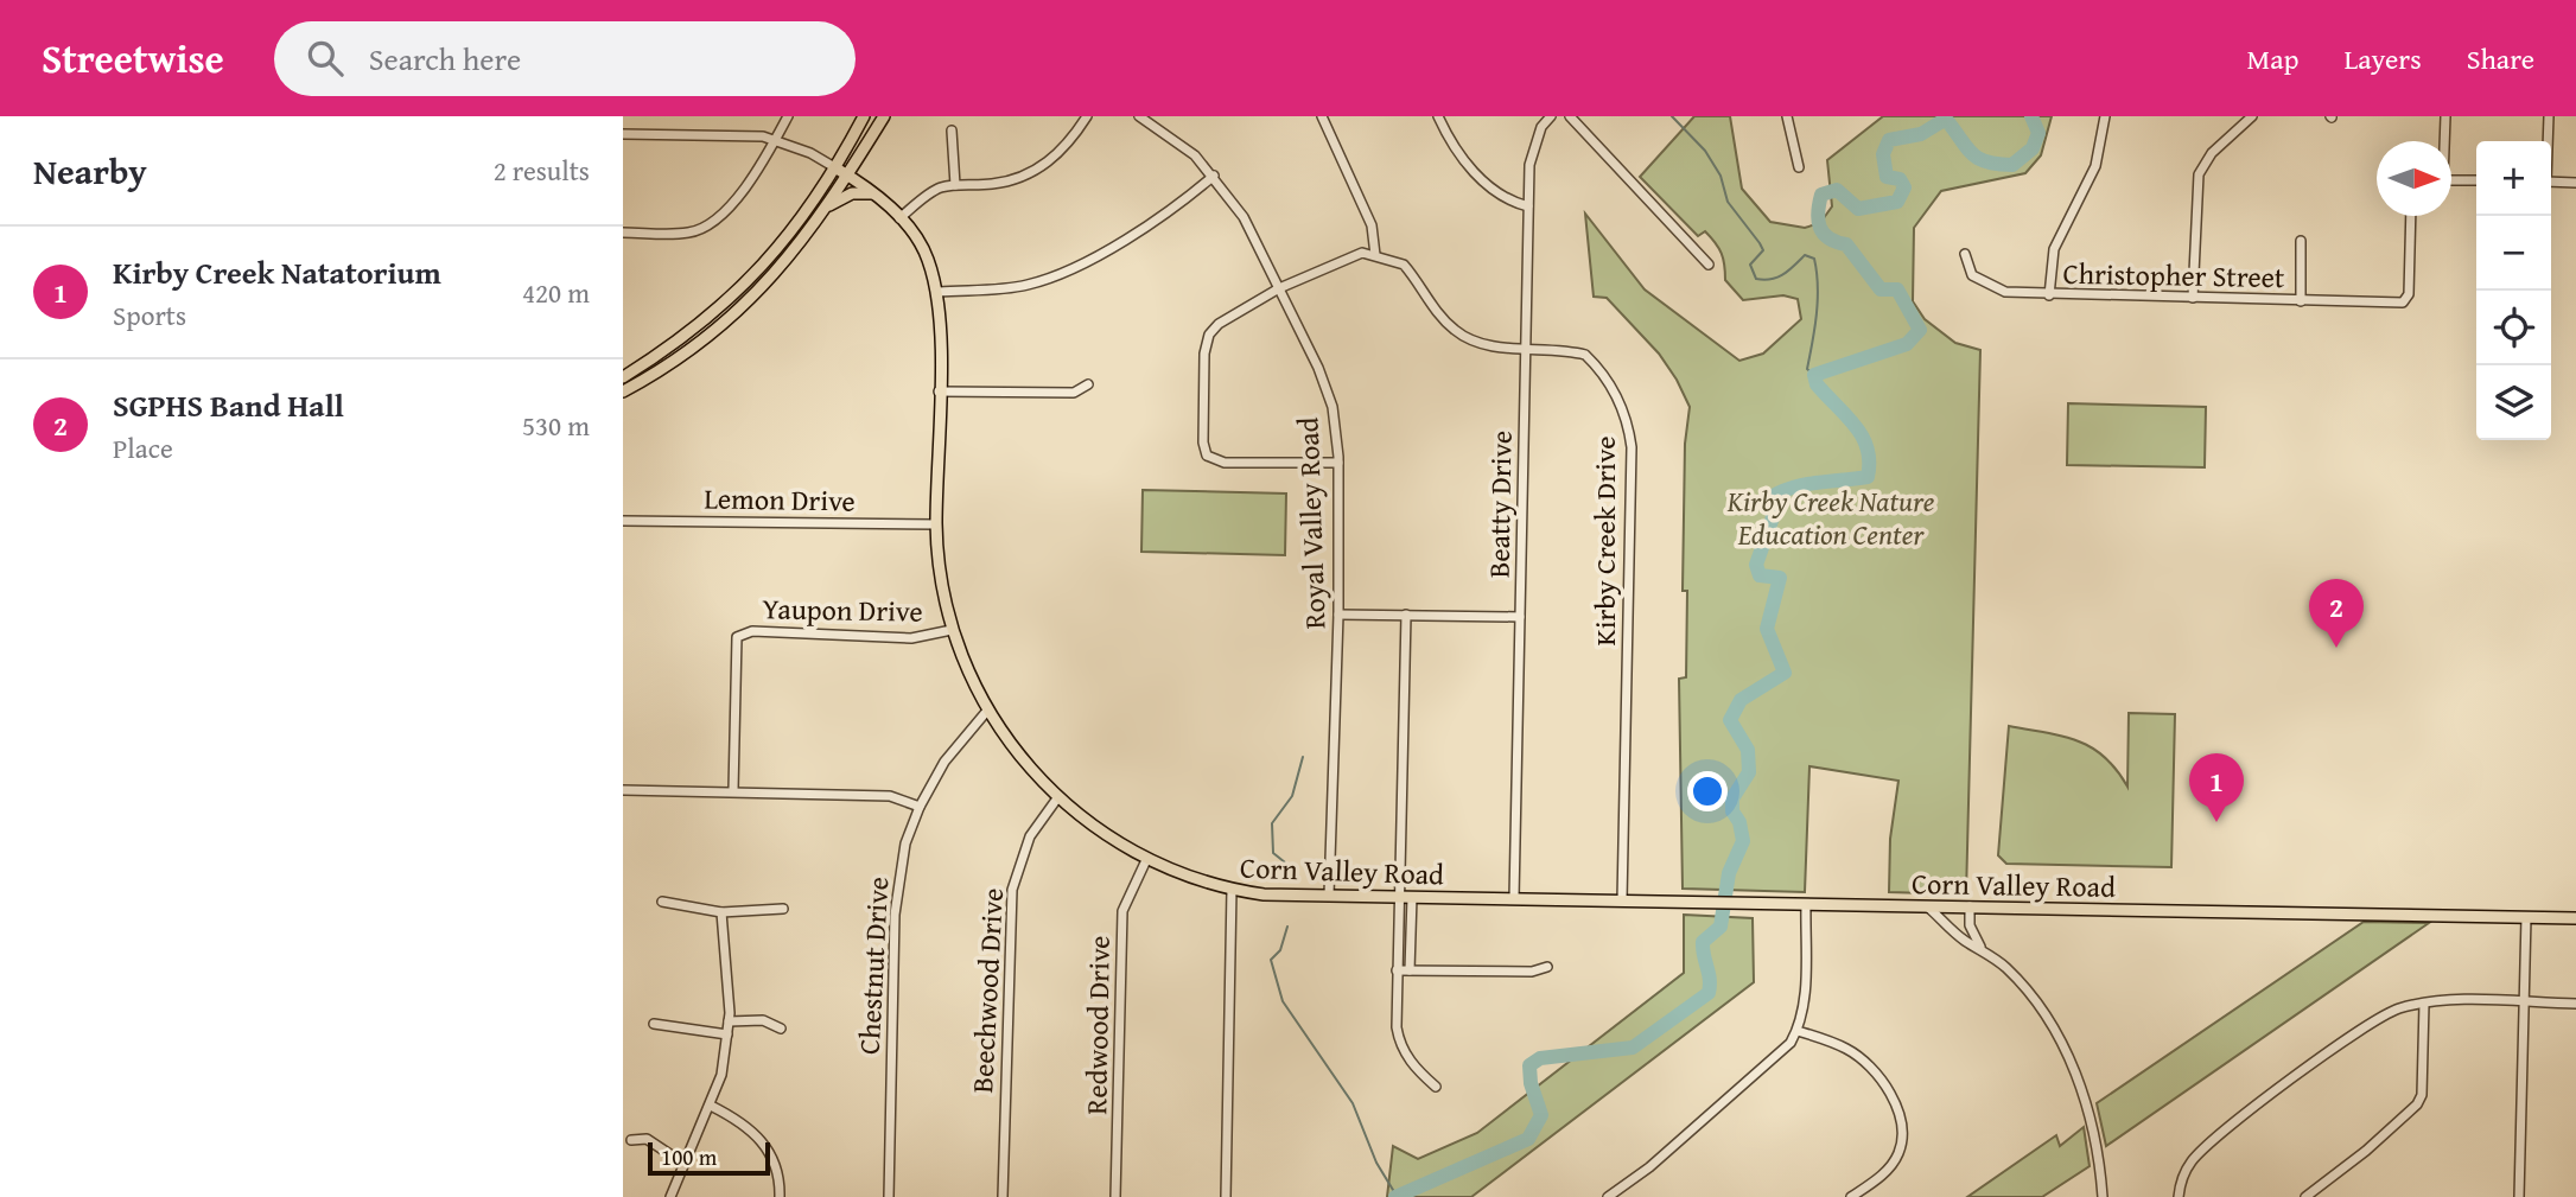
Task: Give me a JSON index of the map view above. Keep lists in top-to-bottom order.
{
  "streets": {
    "main road": ["Corn Valley Road"],
    "street": [
      "Christopher Street",
      "Lemon Drive",
      "Beatty Drive",
      "Royal Valley Road",
      "Kirby Creek Drive",
      "Yaupon Drive",
      "Chestnut Drive",
      "Beechwood Drive",
      "Redwood Drive"
    ]
  },
  "crossings": [
    ["Lemon Drive", "Corn Valley Road"],
    ["Beatty Drive", "Kirby Creek Drive"],
    ["Beatty Drive", "Corn Valley Road"],
    ["Royal Valley Road", "Corn Valley Road"],
    ["Kirby Creek Drive", "Corn Valley Road"],
    ["Yaupon Drive", "Corn Valley Road"],
    ["Corn Valley Road", "Chestnut Drive"],
    ["Corn Valley Road", "Beechwood Drive"],
    ["Corn Valley Road", "Redwood Drive"]
  ],
  "parks": ["Kirby Creek Nature Education Center"],
  "scale_bar": "100 m",
  "north": "right",
  "page": {
    "header": "Streetwise",
    "search": "Search here",
    "nav": ["Map", "Layers", "Share"],
    "heading": ["Nearby", "2 results"],
    "map_buttons": ["+", "−"],
    "list": [
      {
        "mark": "1",
        "name": "Kirby Creek Natatorium",
        "note": "Sports",
        "value": "420 m"
      },
      {
        "mark": "2",
        "name": "SGPHS Band Hall",
        "note": "Place",
        "value": "530 m"
      }
    ],
    "pins": ["2", "1"],
    "scale": "100 m"
  }
}
